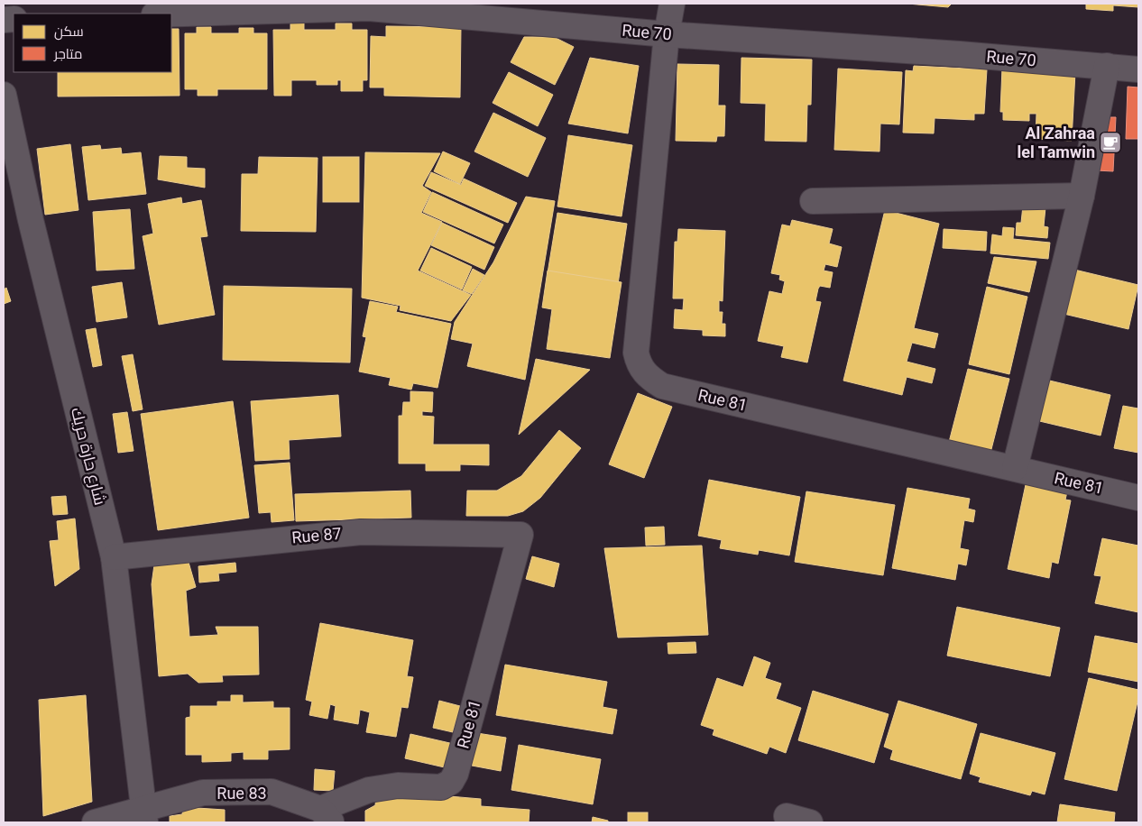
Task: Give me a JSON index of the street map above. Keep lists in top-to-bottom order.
{
  "streets": {
    "street": [
      "Rue 70",
      "Rue 81",
      "شارع حارة حريك",
      "Rue 87",
      "Rue 83"
    ]
  },
  "crossings": [
    ["Rue 70", "Rue 81"],
    ["Rue 81", "Rue 87"],
    ["Rue 81", "Rue 83"],
    ["شارع حارة حريك", "Rue 87"],
    ["شارع حارة حريك", "Rue 83"]
  ],
  "places": {
    "cafe": ["Al Zahraa lel Tamwin"]
  },
  "legend": ["سكن", "متاجر"]
}
